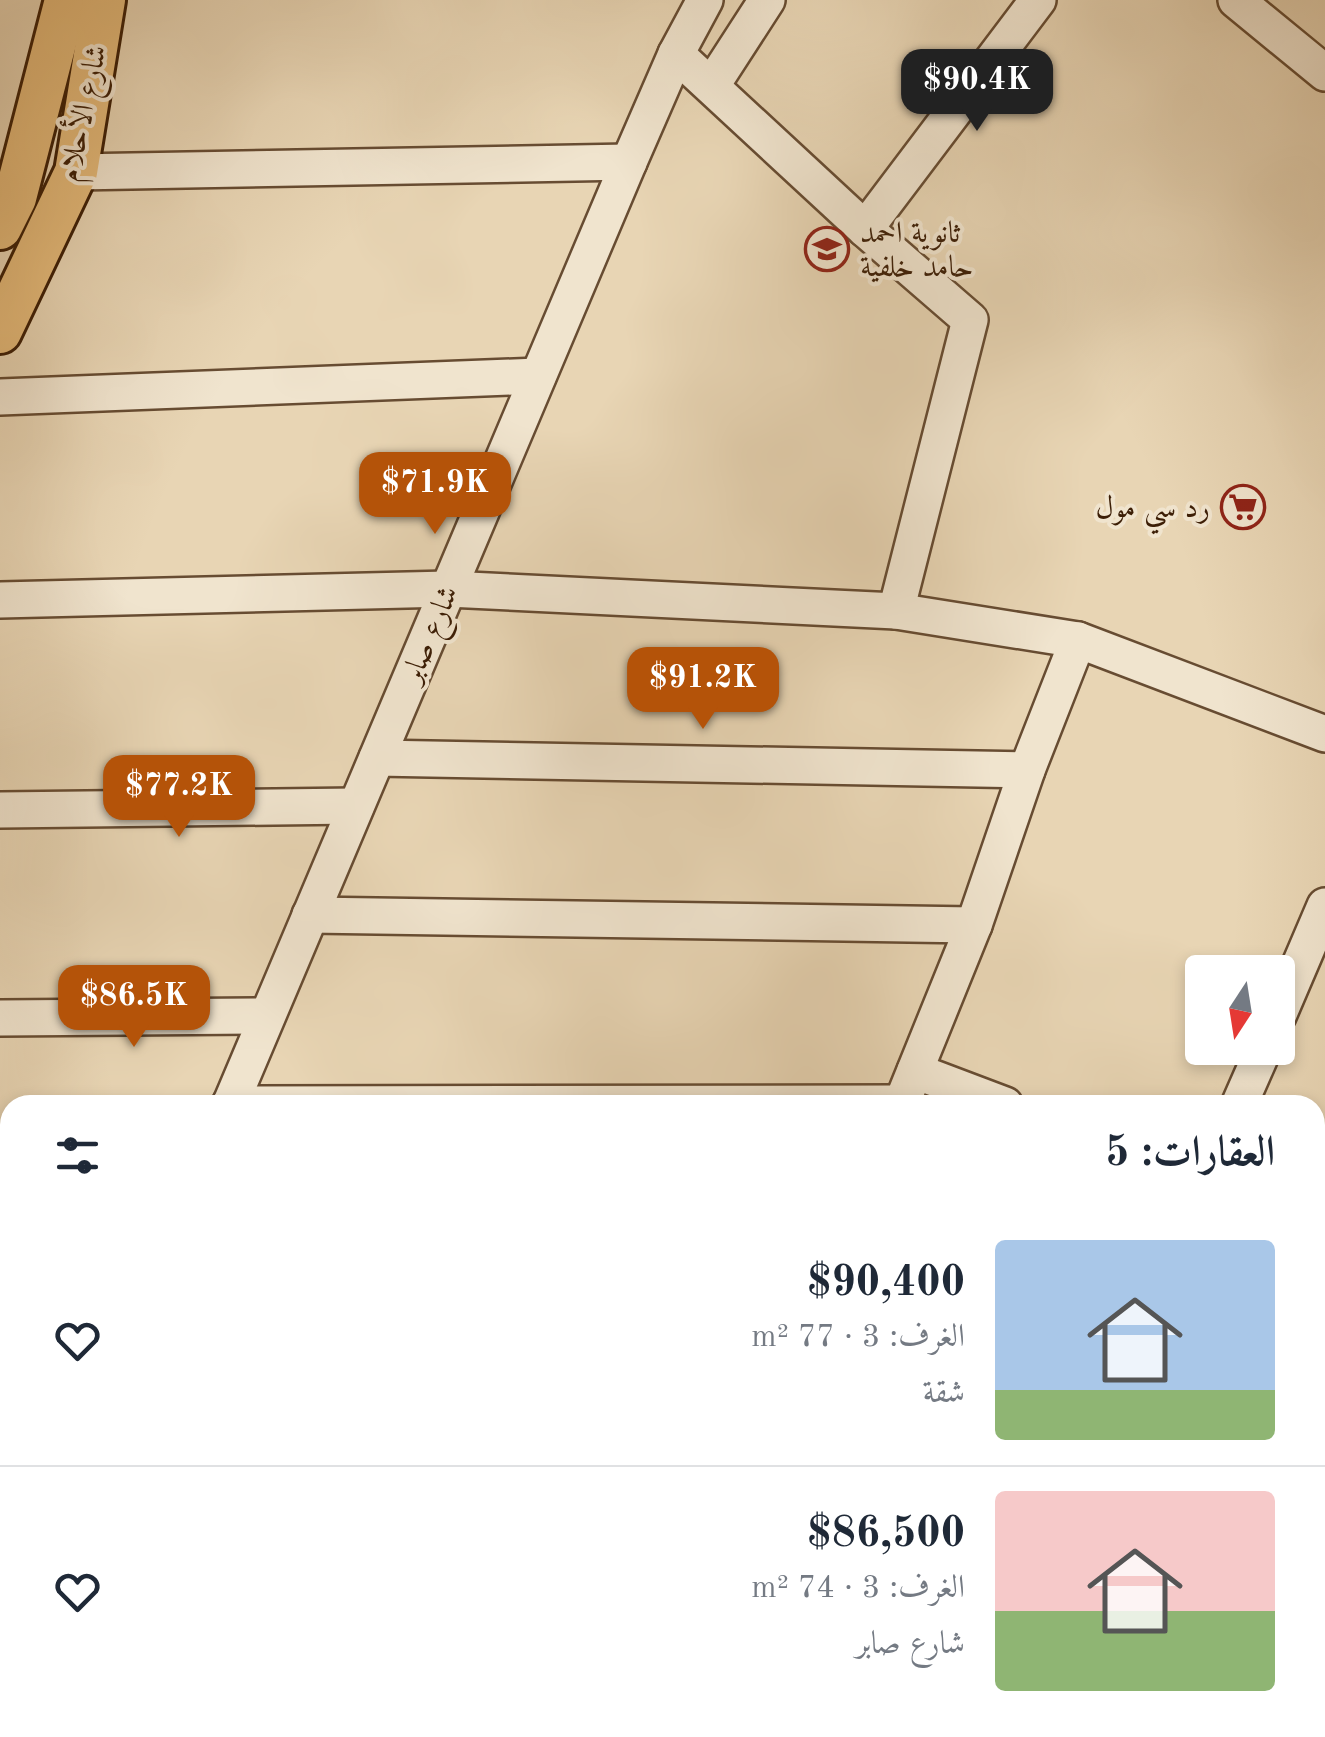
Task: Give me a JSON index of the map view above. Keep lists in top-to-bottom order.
{
  "streets": {
    "main road": ["شارع الأحلام"],
    "street": ["شارع صابر"]
  },
  "places": {
    "school or university": ["ثانوية احمد حامد خلفية"],
    "supermarket": ["رد سي مول"]
  },
  "north": "bottom",
  "page": {
    "price": [
      "$90.4K",
      "$71.9K",
      "$91.2K",
      "$77.2K",
      "$86.5K"
    ],
    "heading": "العقارات: 5",
    "list": [
      {
        "name": "$90,400",
        "note": "الغرف: 3 · 77 m² · شقة"
      },
      {
        "name": "$86,500",
        "note": "الغرف: 3 · 74 m² · شارع صابر"
      }
    ]
  }
}
